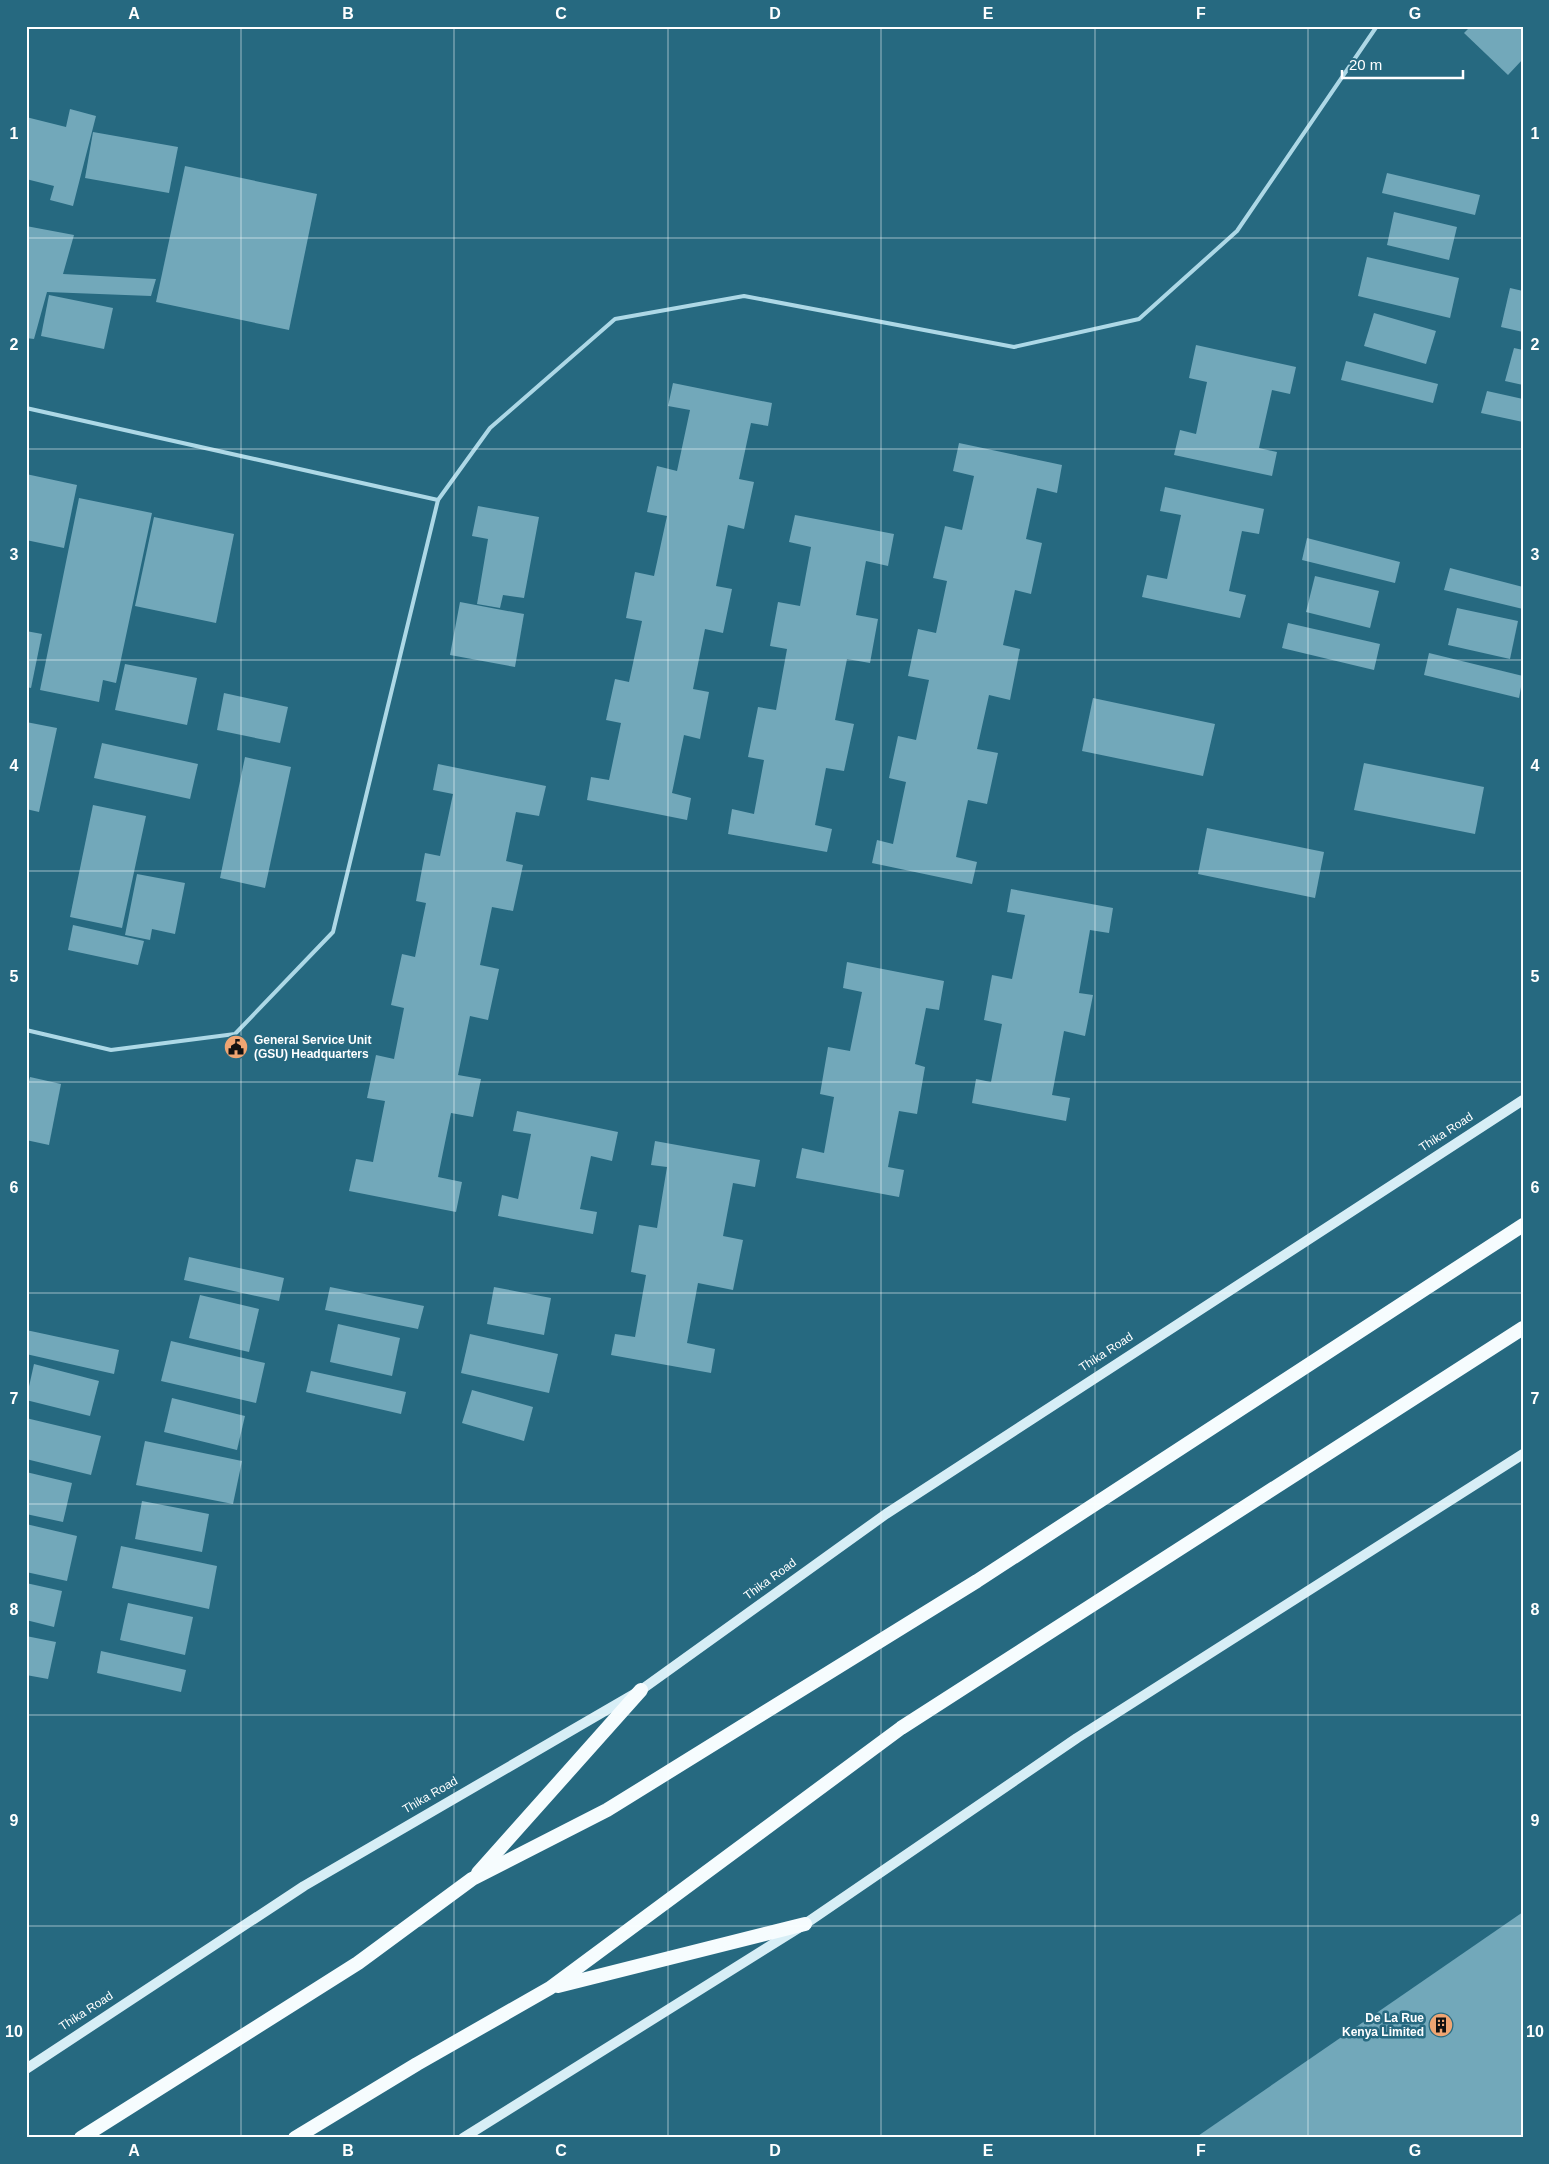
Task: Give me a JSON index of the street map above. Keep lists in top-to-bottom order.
{
  "streets": {
    "main road": ["Thika Road"]
  },
  "places": {
    "public building": ["General Service Unit (GSU) Headquarters"],
    "building": ["De La Rue Kenya Limited"]
  },
  "scale_bar": "20 m",
  "grid": {
    "columns": [
      "A",
      "B",
      "C",
      "D",
      "E",
      "F",
      "G"
    ],
    "rows": [
      "1",
      "2",
      "3",
      "4",
      "5",
      "6",
      "7",
      "8",
      "9",
      "10"
    ]
  }
}
